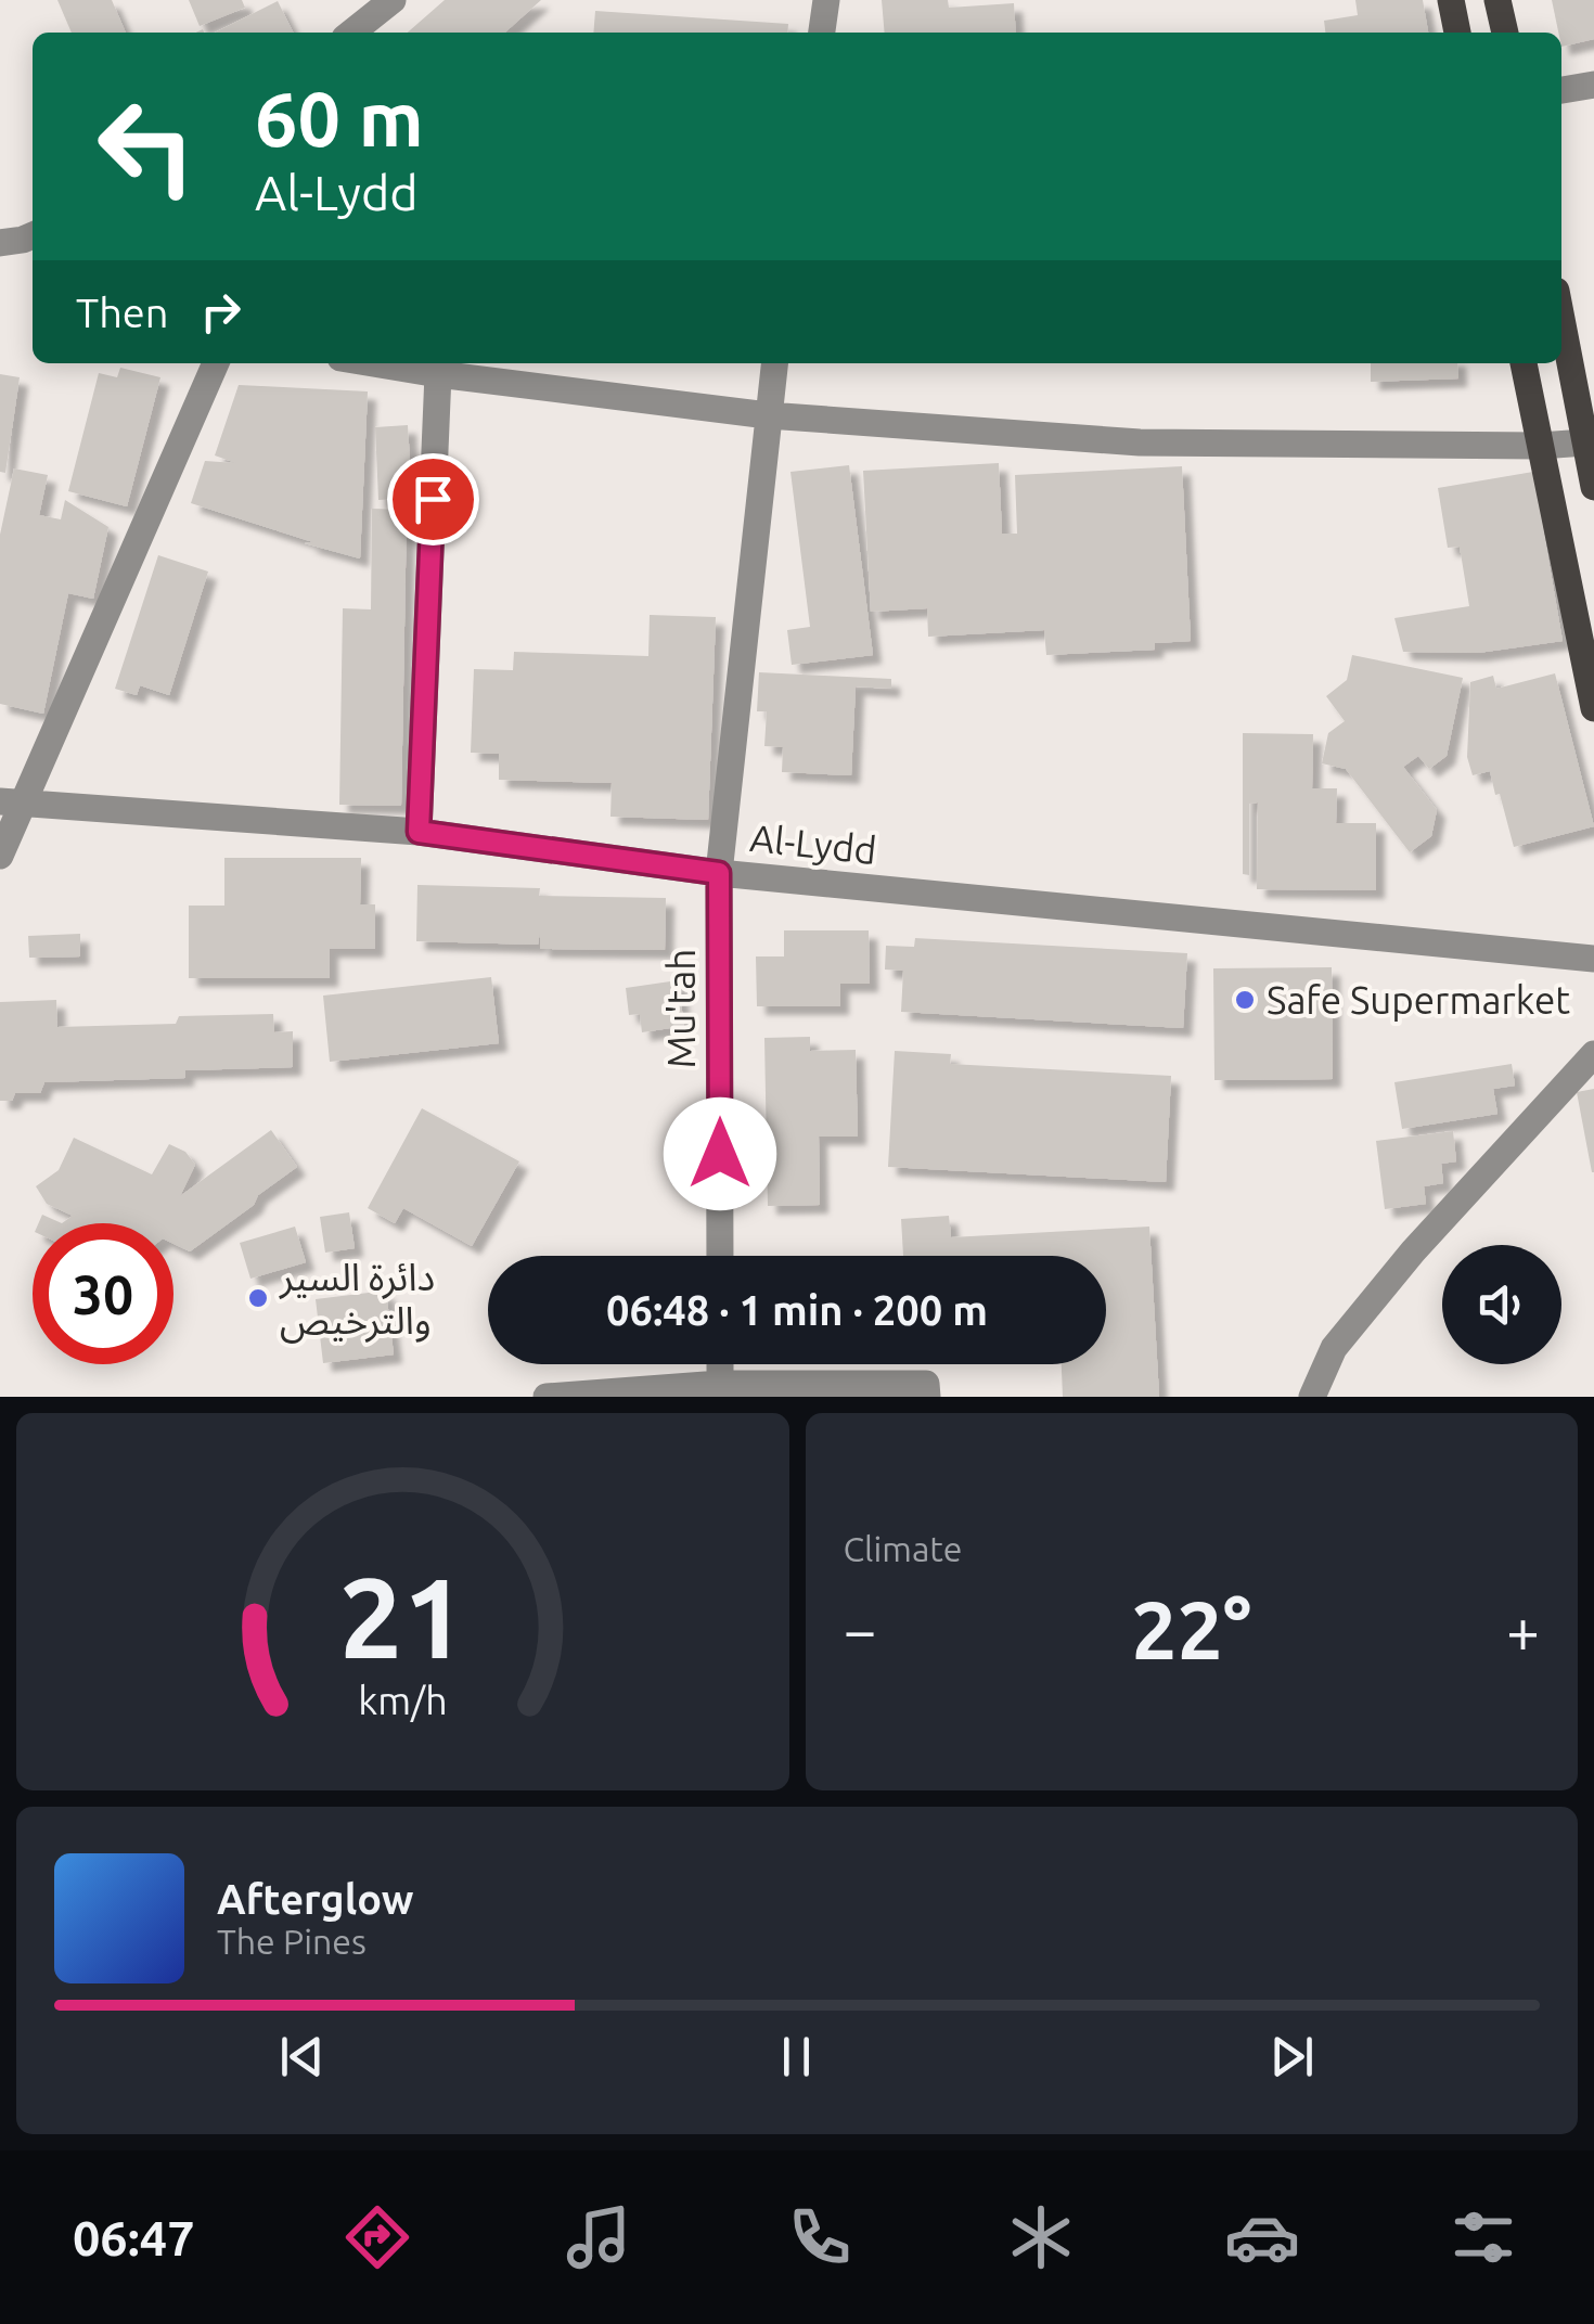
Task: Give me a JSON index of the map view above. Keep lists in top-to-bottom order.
{
  "streets": {
    "street": ["Al-Lydd", "Mu'tah"]
  },
  "crossings": [
    ["Al-Lydd", "Mu'tah"]
  ],
  "places": ["Safe Supermarket", "دائرة السير والترخيص"],
  "page": {
    "turn": ["60 m", "Al-Lydd"],
    "then": "Then",
    "limit": "30",
    "trip": "06:48 · 1 min · 200 m",
    "tile": "Climate",
    "heat": ["−", "22°", "+"],
    "song": ["Afterglow", "The Pines"],
    "tabs": "06:47",
    "gauge": ["21", "km/h"]
  }
}
